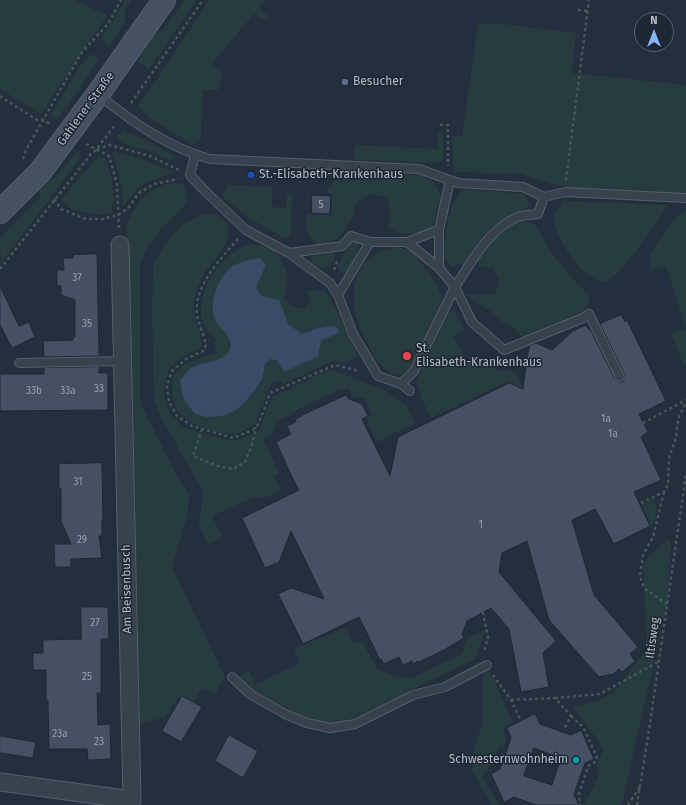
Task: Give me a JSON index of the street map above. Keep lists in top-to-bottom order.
{
  "streets": {
    "main road": ["Gahlener Straße"],
    "street": ["Am Beisenbusch"],
    "path": ["Iltisweg"]
  },
  "places": [
    "Besucher",
    "St.-Elisabeth-Krankenhaus",
    "St. Elisabeth-Krankenhaus",
    "Schwesternwohnheim"
  ],
  "house_numbers": [
    "5",
    "37",
    "35",
    "33",
    "33b",
    "33a",
    "1a",
    "1a",
    "31",
    "1",
    "29",
    "27",
    "25",
    "23a",
    "23"
  ],
  "north": "top"
}
